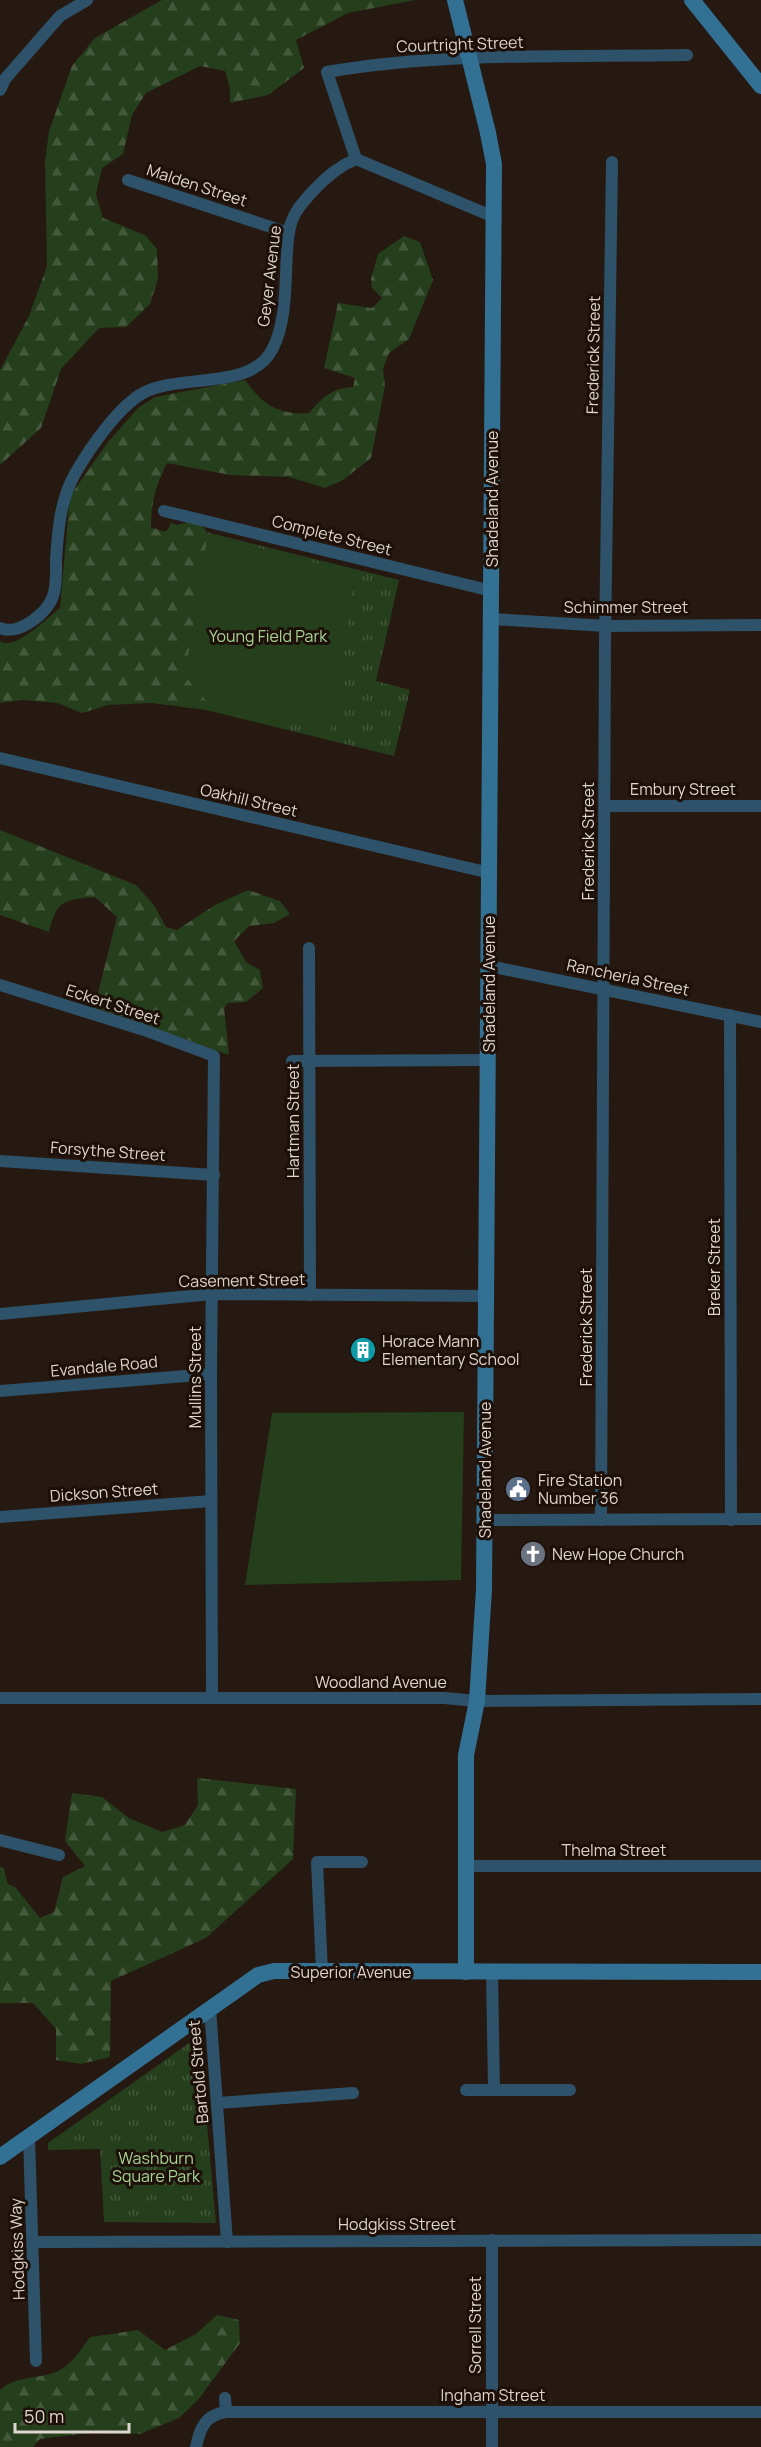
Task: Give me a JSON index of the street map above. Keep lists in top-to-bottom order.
{
  "streets": {
    "street": [
      "Courtright Street",
      "Malden Street",
      "Geyer Avenue",
      "Frederick Street",
      "Shadeland Avenue",
      "Complete Street",
      "Schimmer Street",
      "Embury Street",
      "Oakhill Street",
      "Rancheria Street",
      "Eckert Street",
      "Hartman Street",
      "Forsythe Street",
      "Breker Street",
      "Casement Street",
      "Evandale Road",
      "Mullins Street",
      "Dickson Street",
      "Woodland Avenue",
      "Thelma Street",
      "Superior Avenue",
      "Bartold Street",
      "Hodgkiss Street",
      "Hodgkiss Way",
      "Sorrell Street",
      "Ingham Street"
    ]
  },
  "crossings": [
    ["Courtright Street", "Geyer Avenue"],
    ["Malden Street", "Geyer Avenue"],
    ["Frederick Street", "Schimmer Street"],
    ["Frederick Street", "Embury Street"],
    ["Frederick Street", "Rancheria Street"],
    ["Shadeland Avenue", "Complete Street"],
    ["Shadeland Avenue", "Schimmer Street"],
    ["Shadeland Avenue", "Oakhill Street"],
    ["Shadeland Avenue", "Rancheria Street"],
    ["Shadeland Avenue", "Casement Street"],
    ["Shadeland Avenue", "Woodland Avenue"],
    ["Shadeland Avenue", "Thelma Street"],
    ["Shadeland Avenue", "Superior Avenue"],
    ["Rancheria Street", "Breker Street"],
    ["Eckert Street", "Mullins Street"],
    ["Hartman Street", "Casement Street"],
    ["Forsythe Street", "Mullins Street"],
    ["Casement Street", "Mullins Street"],
    ["Evandale Road", "Mullins Street"],
    ["Mullins Street", "Dickson Street"],
    ["Mullins Street", "Woodland Avenue"],
    ["Superior Avenue", "Bartold Street"],
    ["Superior Avenue", "Hodgkiss Way"],
    ["Bartold Street", "Hodgkiss Street"],
    ["Hodgkiss Street", "Hodgkiss Way"],
    ["Hodgkiss Street", "Sorrell Street"],
    ["Sorrell Street", "Ingham Street"]
  ],
  "parks": ["Young Field Park", "Washburn Square Park"],
  "places": {
    "building": ["Horace Mann Elementary School"],
    "public building": ["Fire Station Number 36"],
    "church": ["New Hope Church"]
  },
  "scale_bar": "50 m"
}
